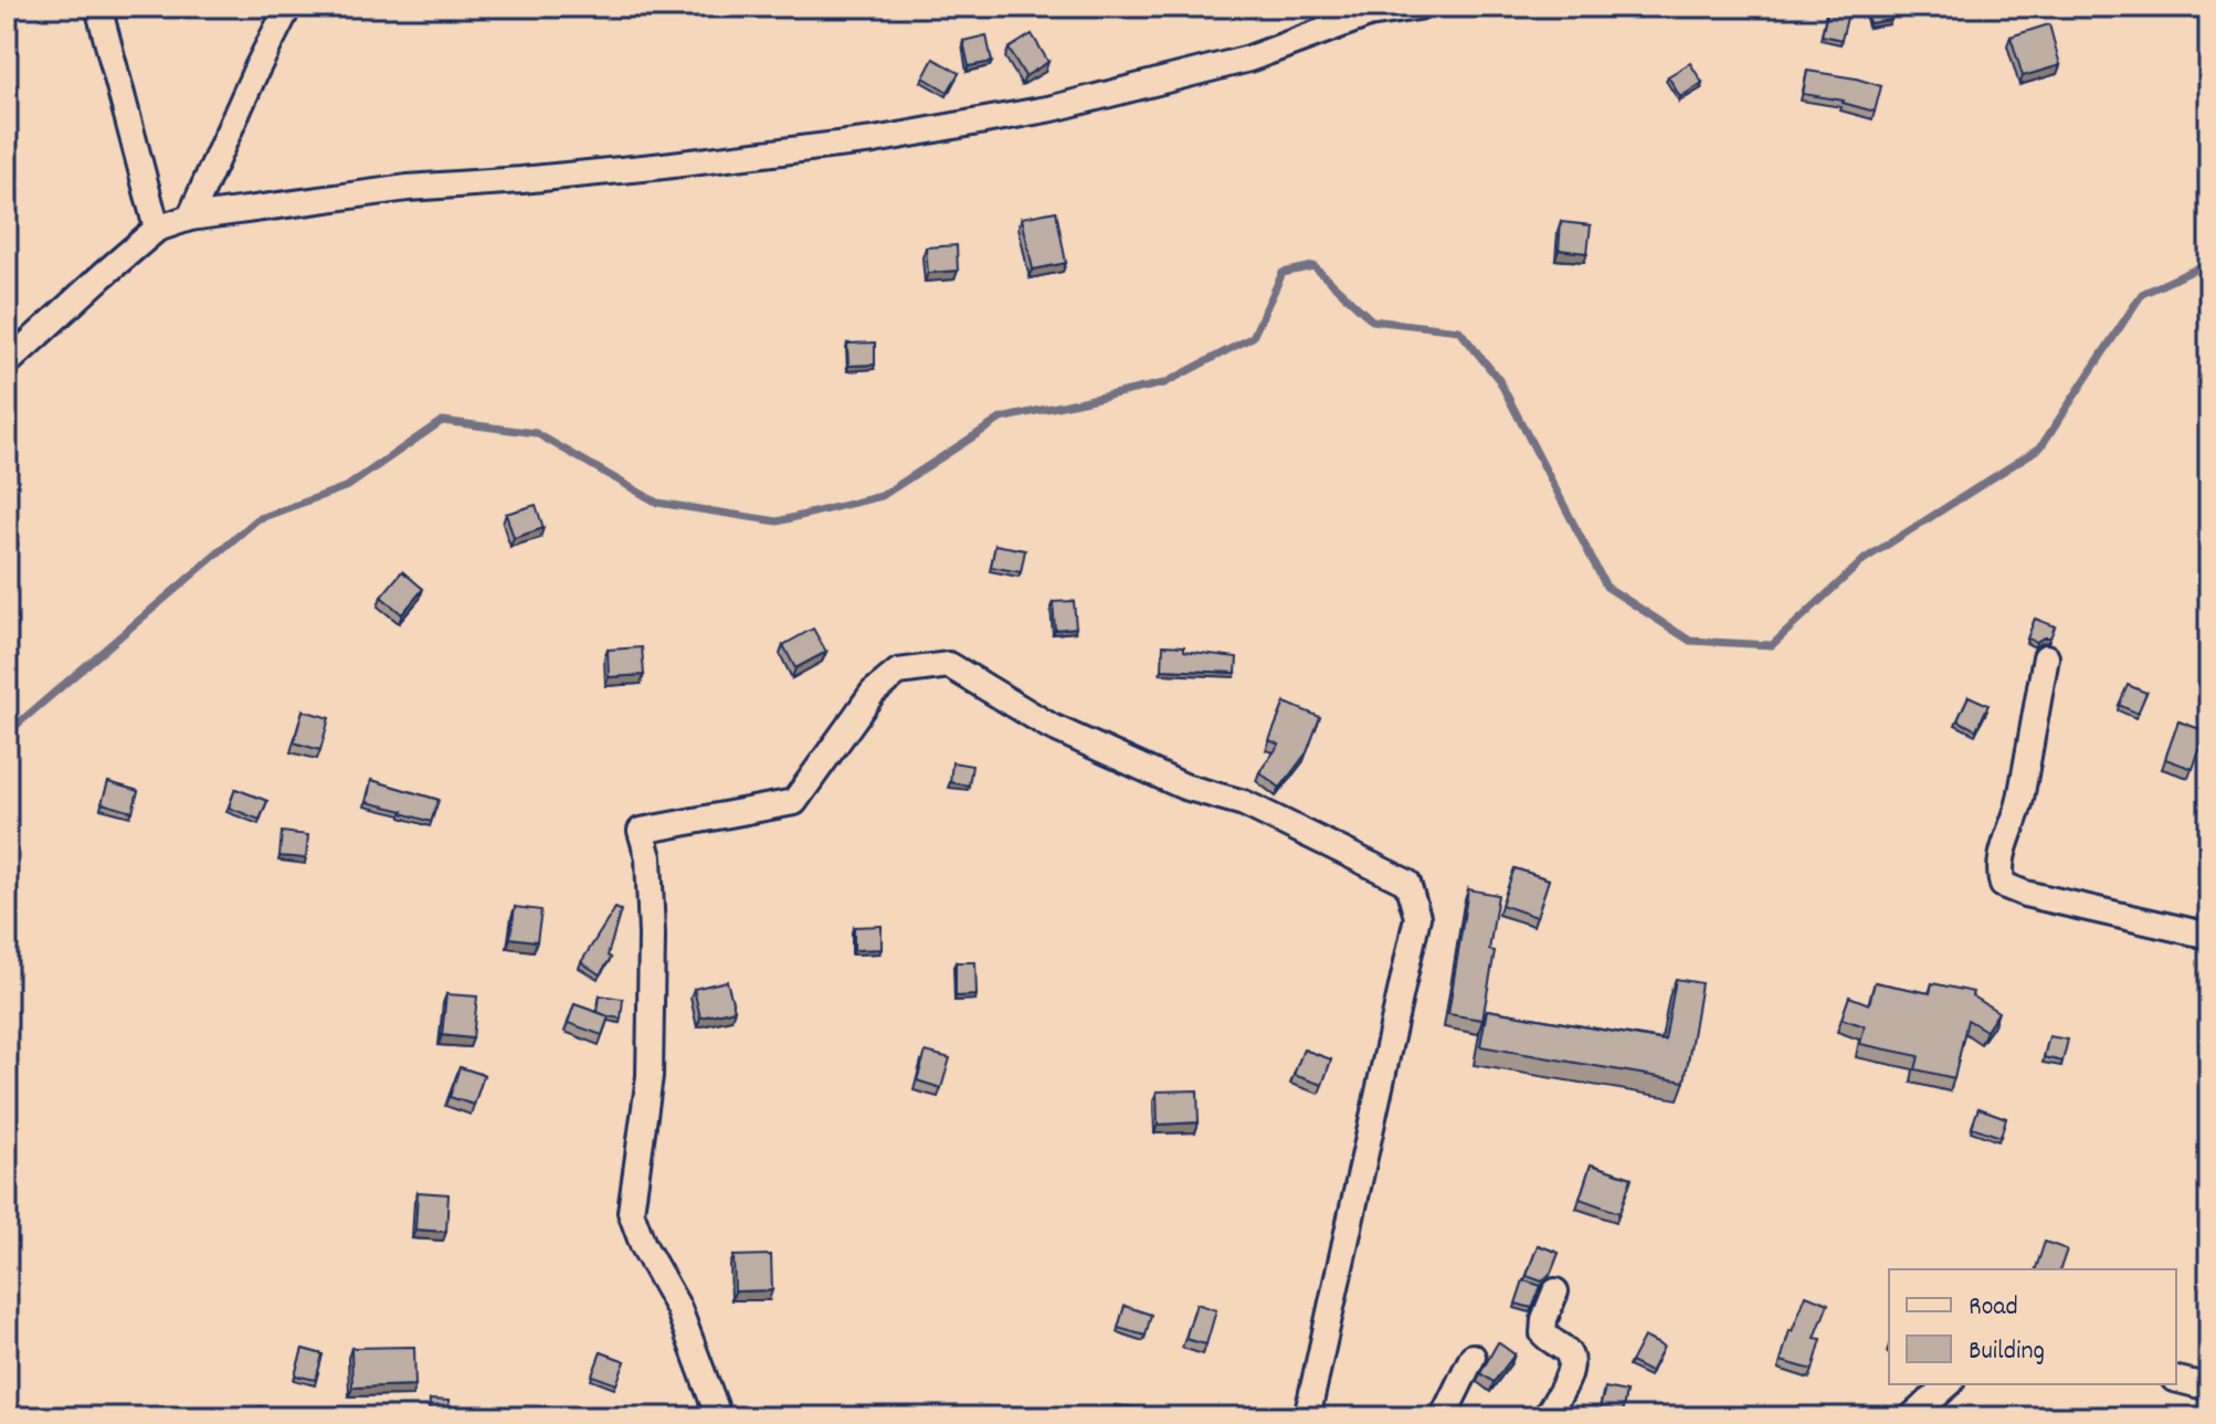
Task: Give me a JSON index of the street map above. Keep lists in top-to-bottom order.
{
  "legend": ["Road", "Building"]
}
